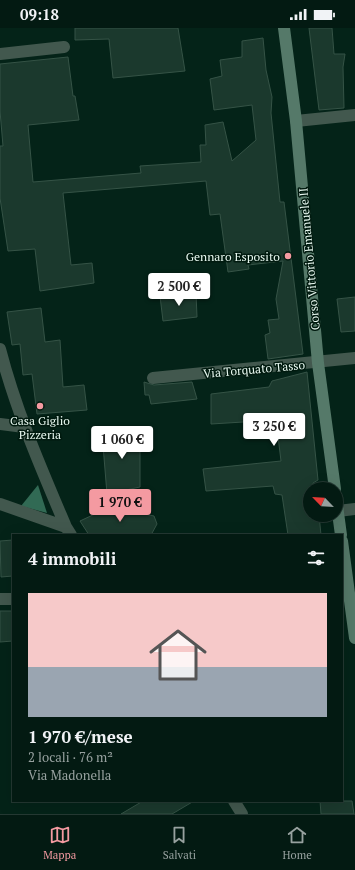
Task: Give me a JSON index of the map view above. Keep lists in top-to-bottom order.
{
  "streets": {
    "main road": ["Corso Vittorio Emanuele II"],
    "street": ["Via Torquato Tasso"]
  },
  "crossings": [
    ["Corso Vittorio Emanuele II", "Via Torquato Tasso"]
  ],
  "places": ["Gennaro Esposito", "Casa Giglio Pizzeria"],
  "north": "top left",
  "page": {
    "status": "09:18",
    "price": [
      "2 500 €",
      "3 250 €",
      "1 060 €",
      "1 970 €"
    ],
    "heading": "4 immobili",
    "list": [
      {
        "name": "1 970 €/mese",
        "note": "2 locali · 76 m² · Via Madonella"
      }
    ],
    "tabs": ["Mappa", "Salvati", "Home"]
  }
}
